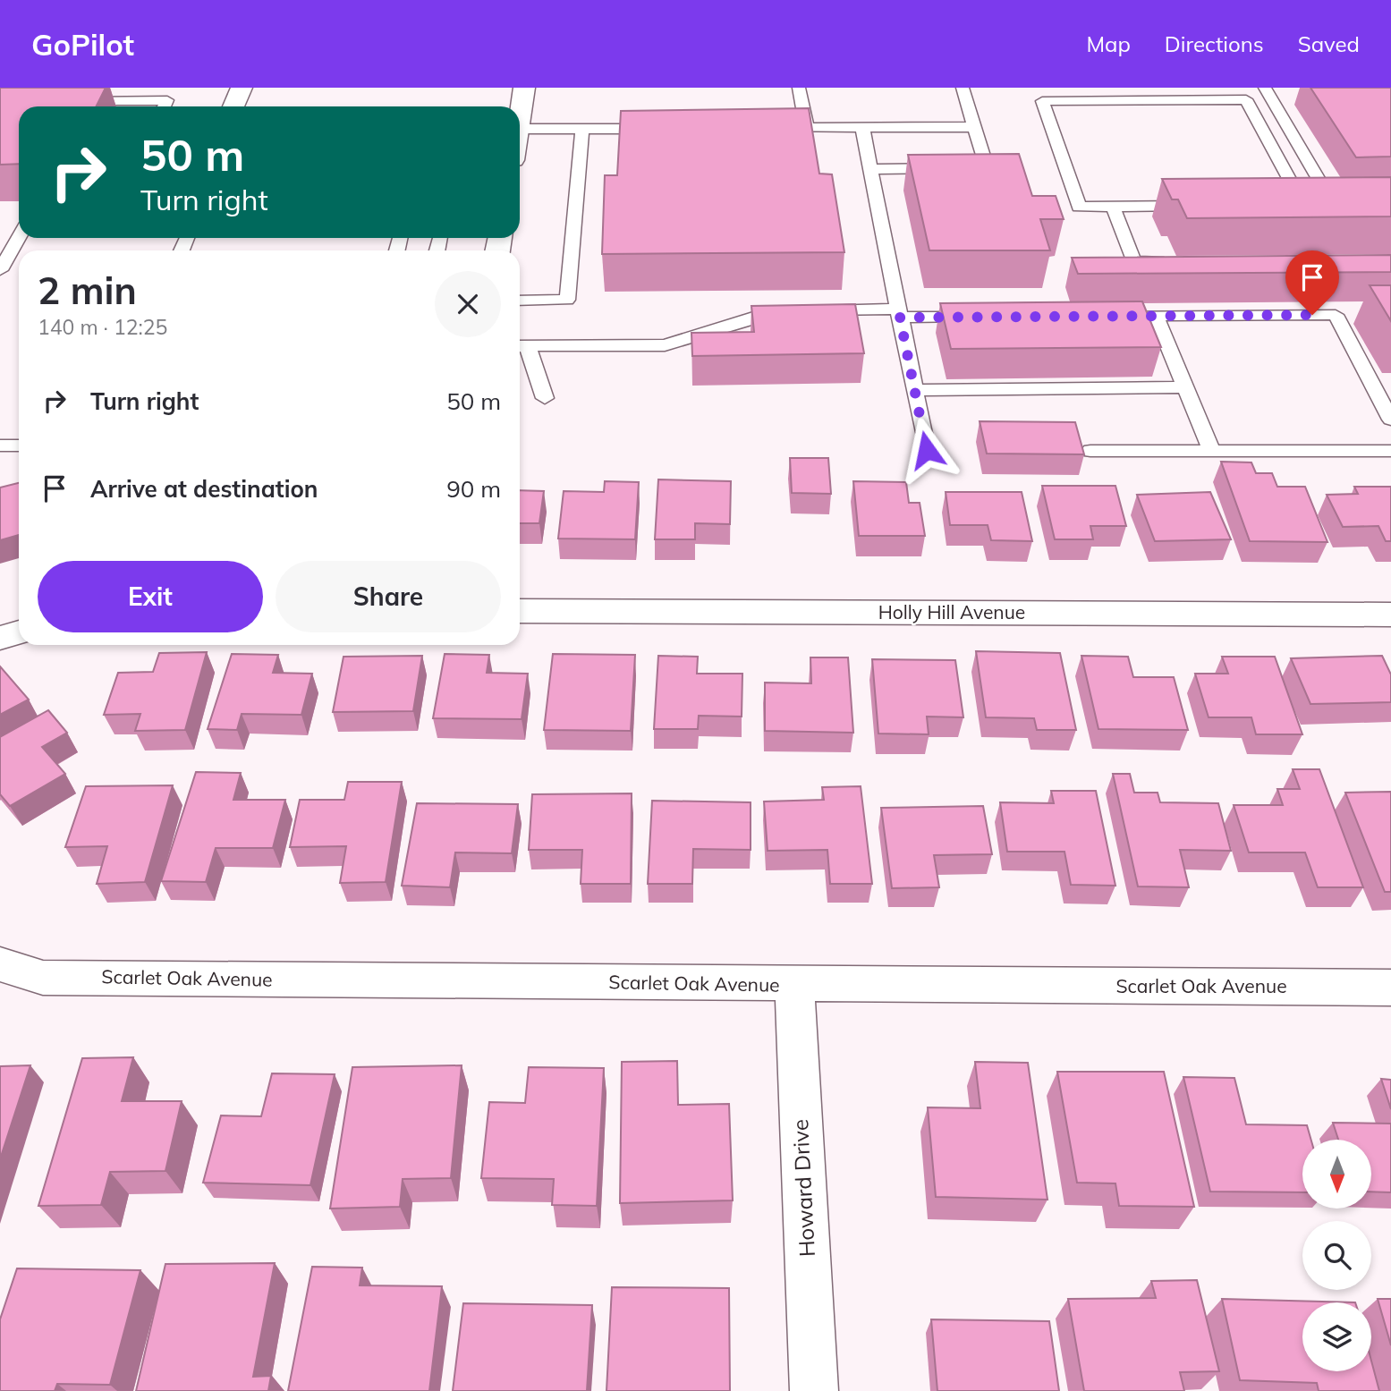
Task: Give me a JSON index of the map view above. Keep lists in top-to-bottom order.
{
  "streets": {
    "street": ["Holly Hill Avenue", "Scarlet Oak Avenue", "Howard Drive"]
  },
  "crossings": [
    ["Scarlet Oak Avenue", "Howard Drive"]
  ],
  "north": "bottom",
  "page": {
    "header": "GoPilot",
    "nav": ["Map", "Directions", "Saved"],
    "turn": ["50 m", "Turn right"],
    "heading": ["2 min", "140 m · 12:25"],
    "list": [
      {
        "name": "Turn right",
        "value": "50 m"
      },
      {
        "name": "Arrive at destination",
        "value": "90 m"
      }
    ],
    "buttons": ["Exit", "Share"]
  }
}
